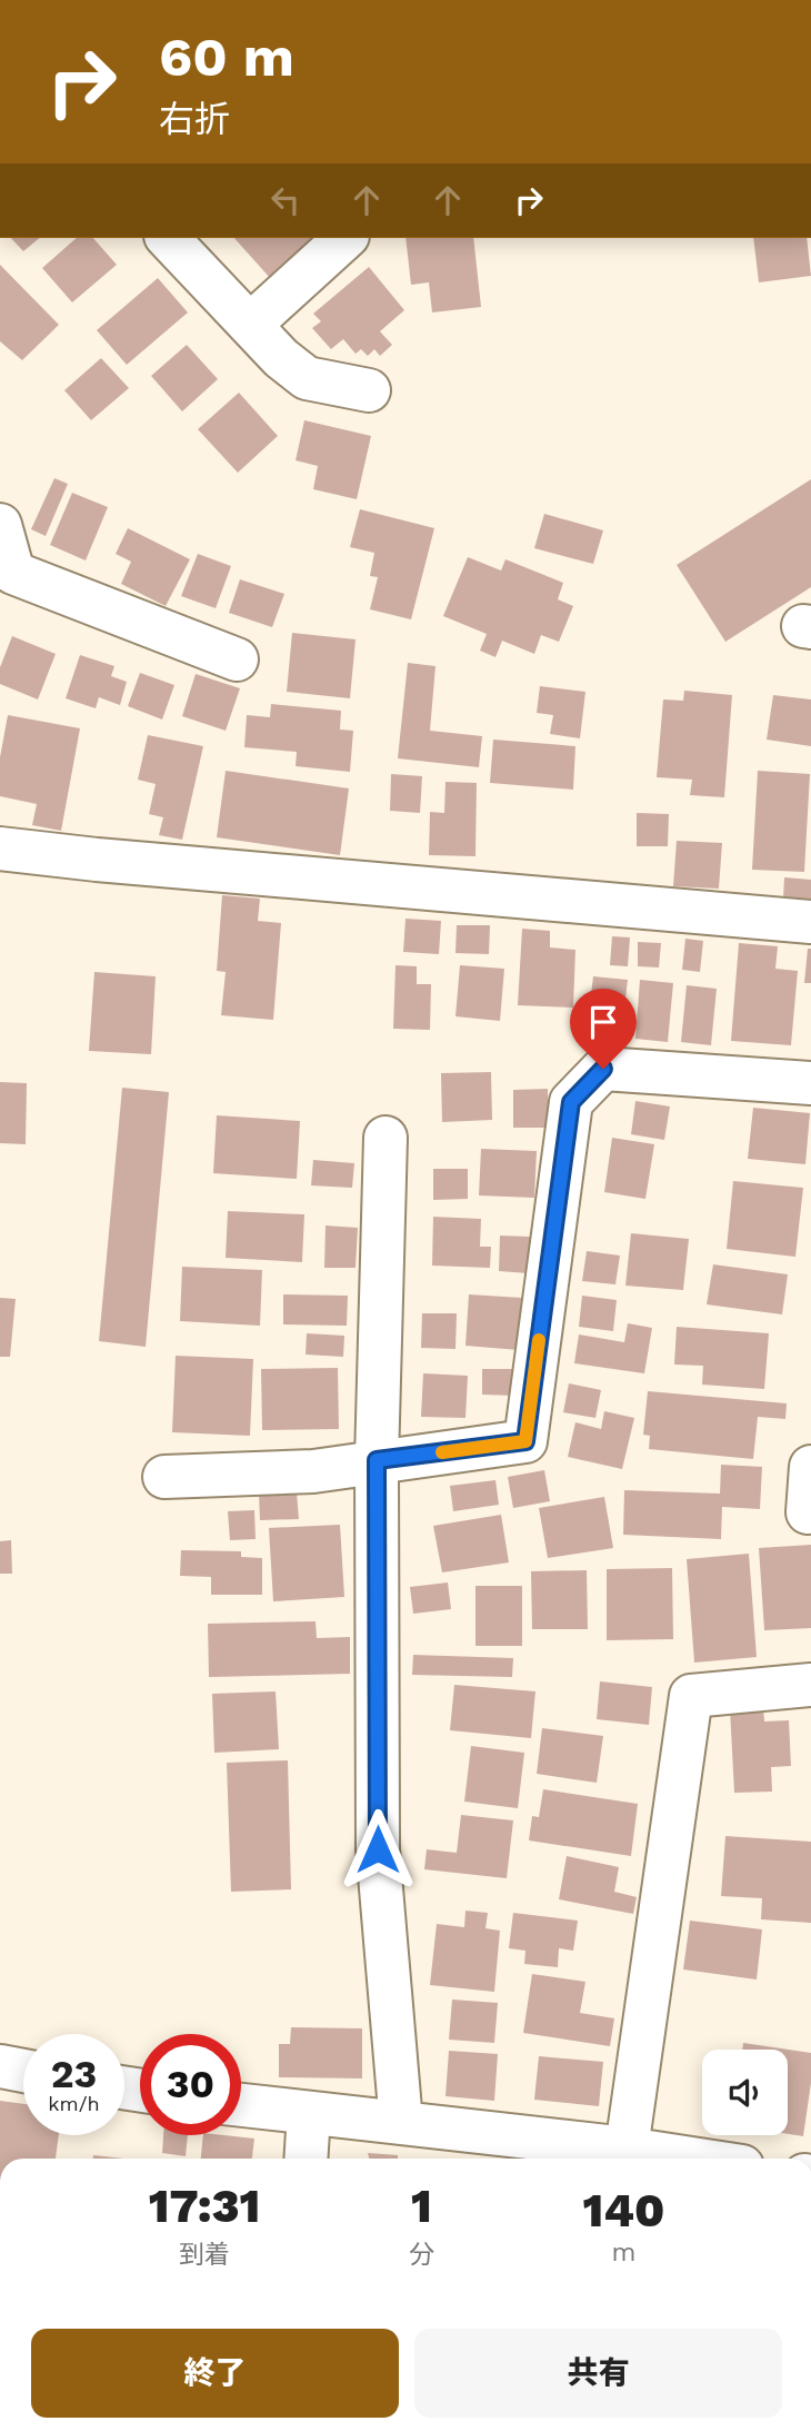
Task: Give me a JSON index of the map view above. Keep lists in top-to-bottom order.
{
  "page": {
    "turn": ["60 m", "右折"],
    "speed": "23 km/h",
    "limit": "30",
    "eta": [
      "17:31",
      "到着",
      "1",
      "分",
      "140",
      "m"
    ],
    "buttons": ["終了", "共有"]
  }
}
